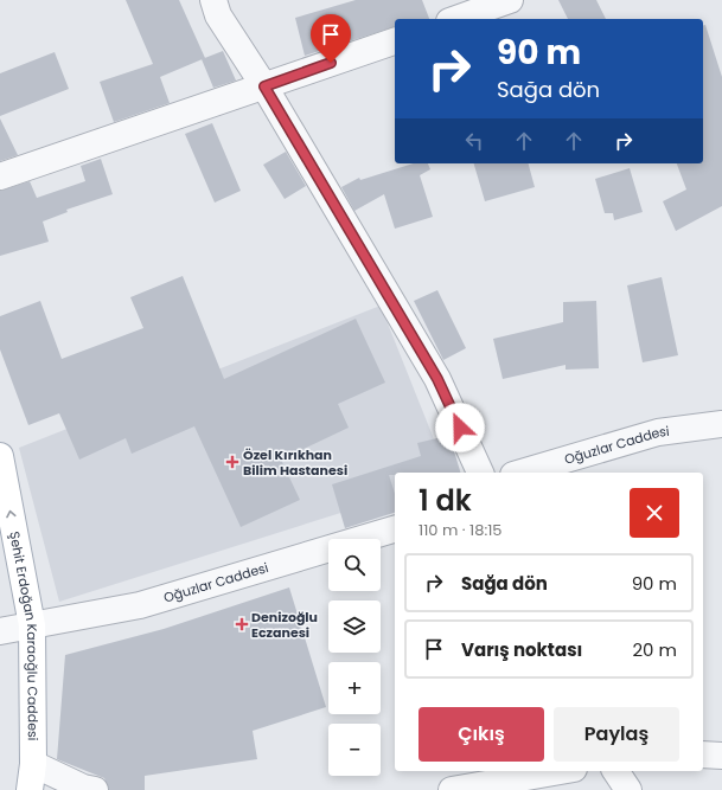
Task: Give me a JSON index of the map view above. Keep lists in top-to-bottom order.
{
  "streets": {
    "main road": ["Şehit Erdoğan Karaoğlu Caddesi"],
    "street": ["Oğuzlar Caddesi"]
  },
  "crossings": [
    ["Oğuzlar Caddesi", "Şehit Erdoğan Karaoğlu Caddesi"]
  ],
  "one_way": ["Şehit Erdoğan Karaoğlu Caddesi"],
  "places": {
    "health": ["Özel Kırıkhan Bilim Hastanesi", "Denizoğlu Eczanesi"]
  },
  "page": {
    "turn": ["90 m", "Sağa dön"],
    "heading": ["1 dk", "110 m · 18:15"],
    "map_buttons": ["+", "−"],
    "list": [
      {
        "name": "Sağa dön",
        "value": "90 m"
      },
      {
        "name": "Varış noktası",
        "value": "20 m"
      }
    ],
    "buttons": ["Çıkış", "Paylaş"]
  }
}
